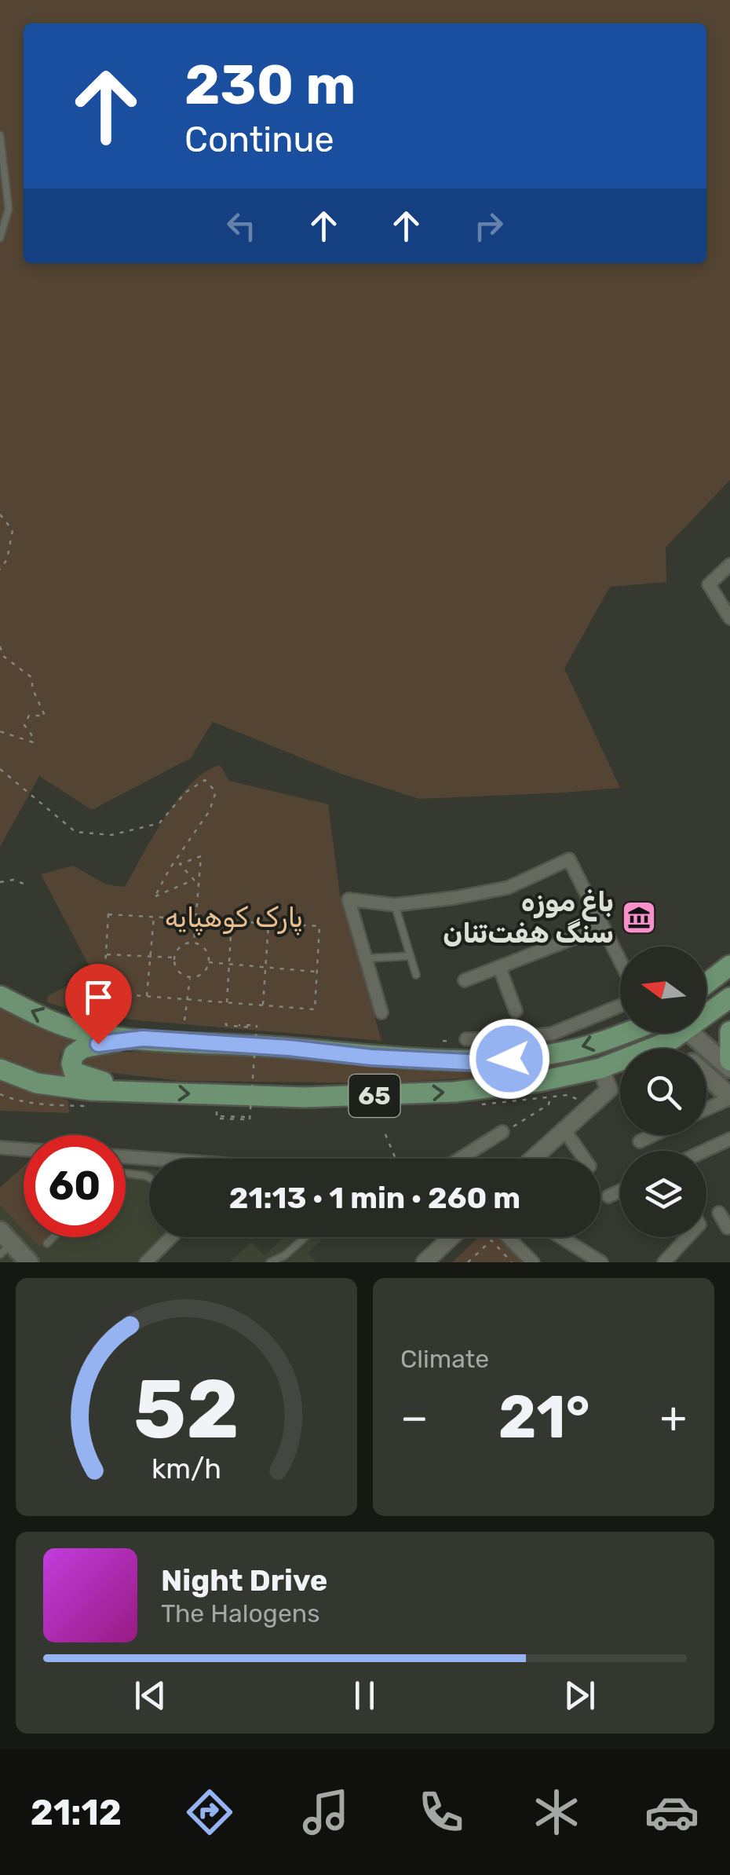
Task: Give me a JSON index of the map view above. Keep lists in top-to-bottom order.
{
  "streets": {
    "main road": ["65"]
  },
  "parks": ["پارک کوهپایه"],
  "places": {
    "museum": ["باغ‌ موزه سنگ هفت‌تنان"]
  },
  "north": "left",
  "page": {
    "turn": ["230 m", "Continue"],
    "limit": "60",
    "trip": "21:13 · 1 min · 260 m",
    "tile": "Climate",
    "heat": ["−", "21°", "+"],
    "song": ["Night Drive", "The Halogens"],
    "tabs": "21:12",
    "gauge": ["52", "km/h"]
  }
}
